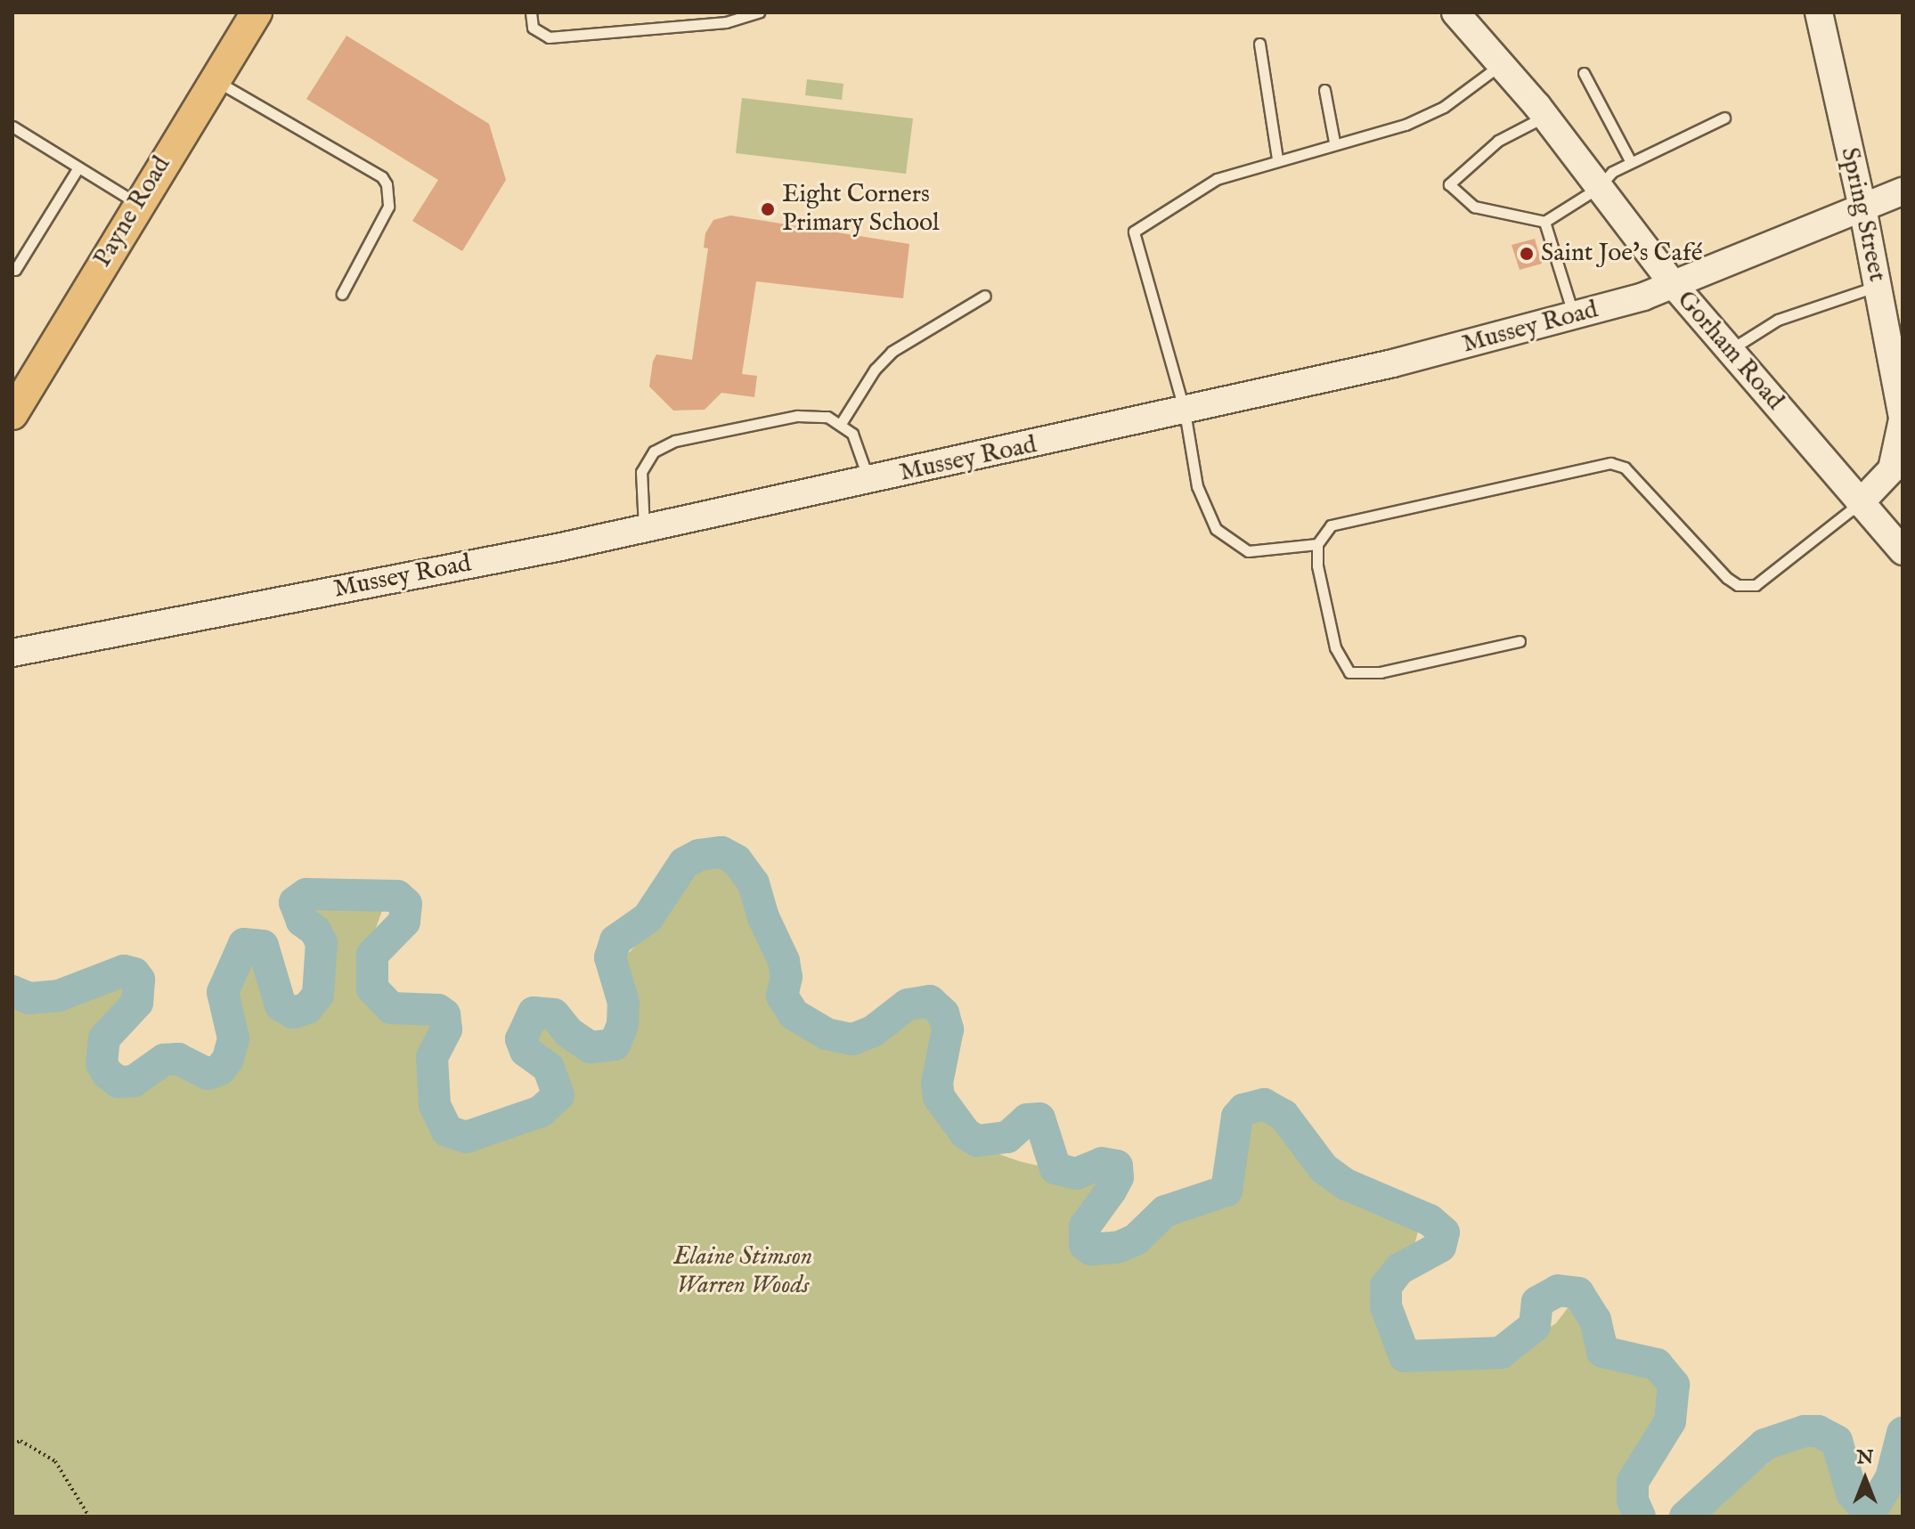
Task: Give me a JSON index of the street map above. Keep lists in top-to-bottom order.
{
  "streets": {
    "main road": ["Payne Road"],
    "street": ["Spring Street", "Mussey Road", "Gorham Road"]
  },
  "crossings": [
    ["Spring Street", "Mussey Road"],
    ["Spring Street", "Gorham Road"],
    ["Mussey Road", "Gorham Road"]
  ],
  "parks": ["Elaine Stimson Warren Woods"],
  "places": ["Eight Corners Primary School", "Saint Joe's Café"],
  "north": "top"
}
